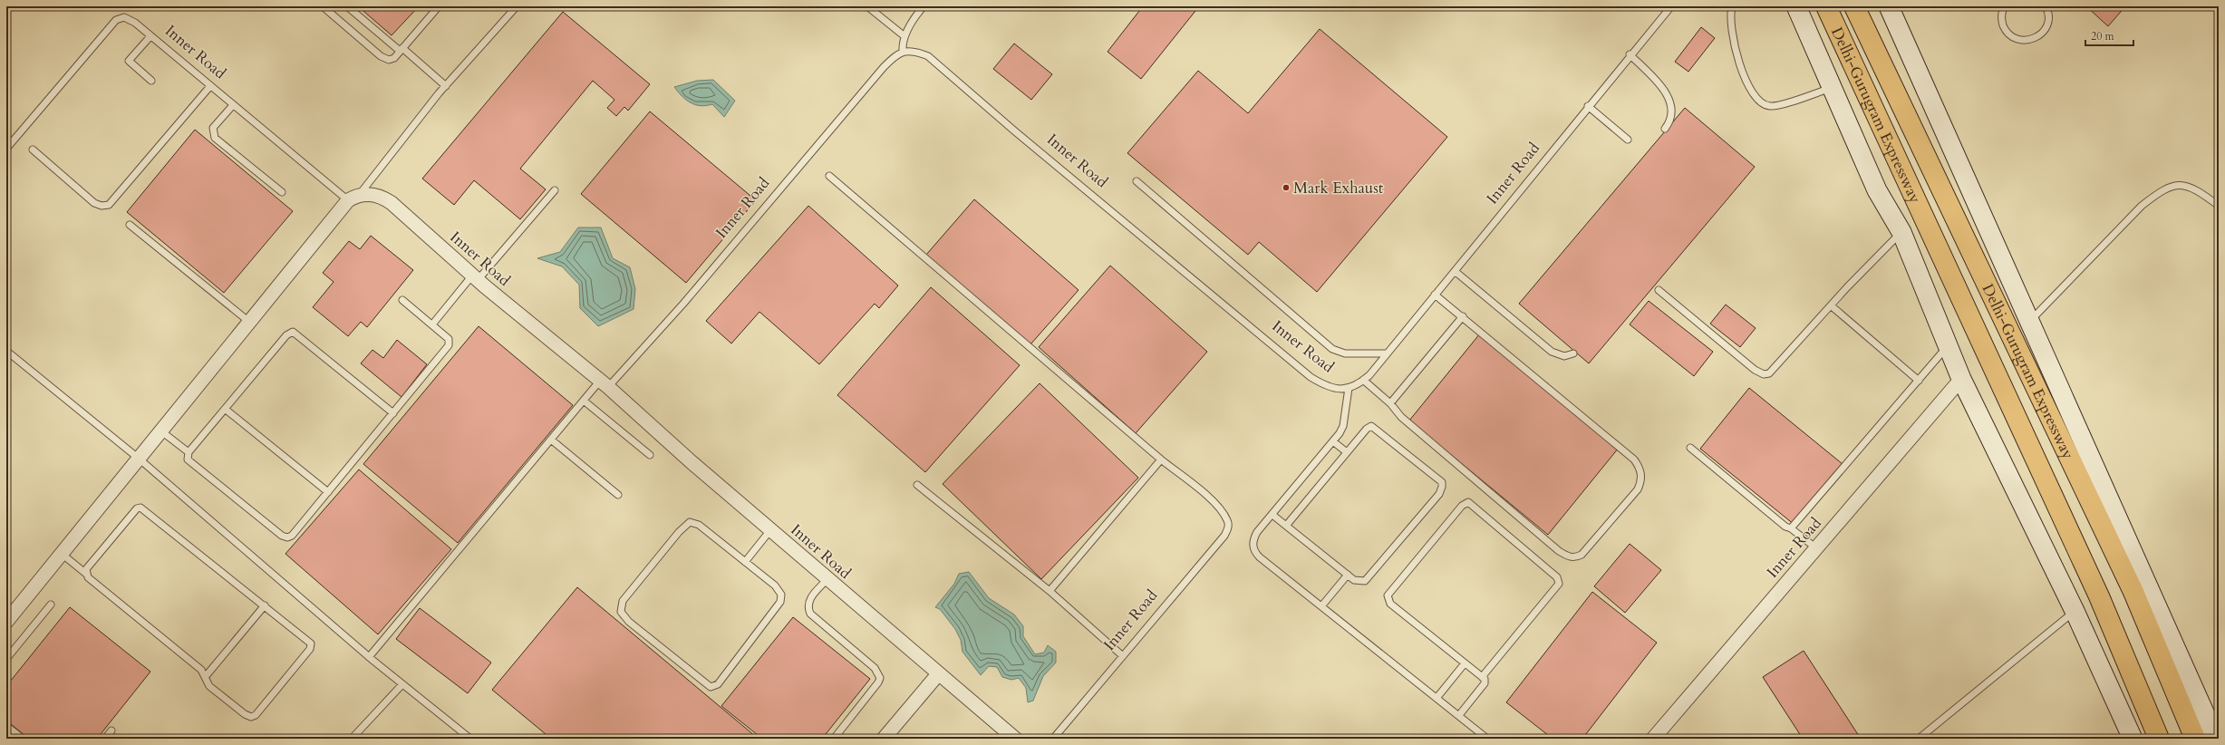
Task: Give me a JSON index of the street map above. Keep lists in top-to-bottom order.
{
  "streets": {
    "highway": ["Delhi-Gurugram Expressway"],
    "street": ["Inner Road"]
  },
  "places": ["Mark Exhaust"],
  "scale_bar": "20 m"
}
